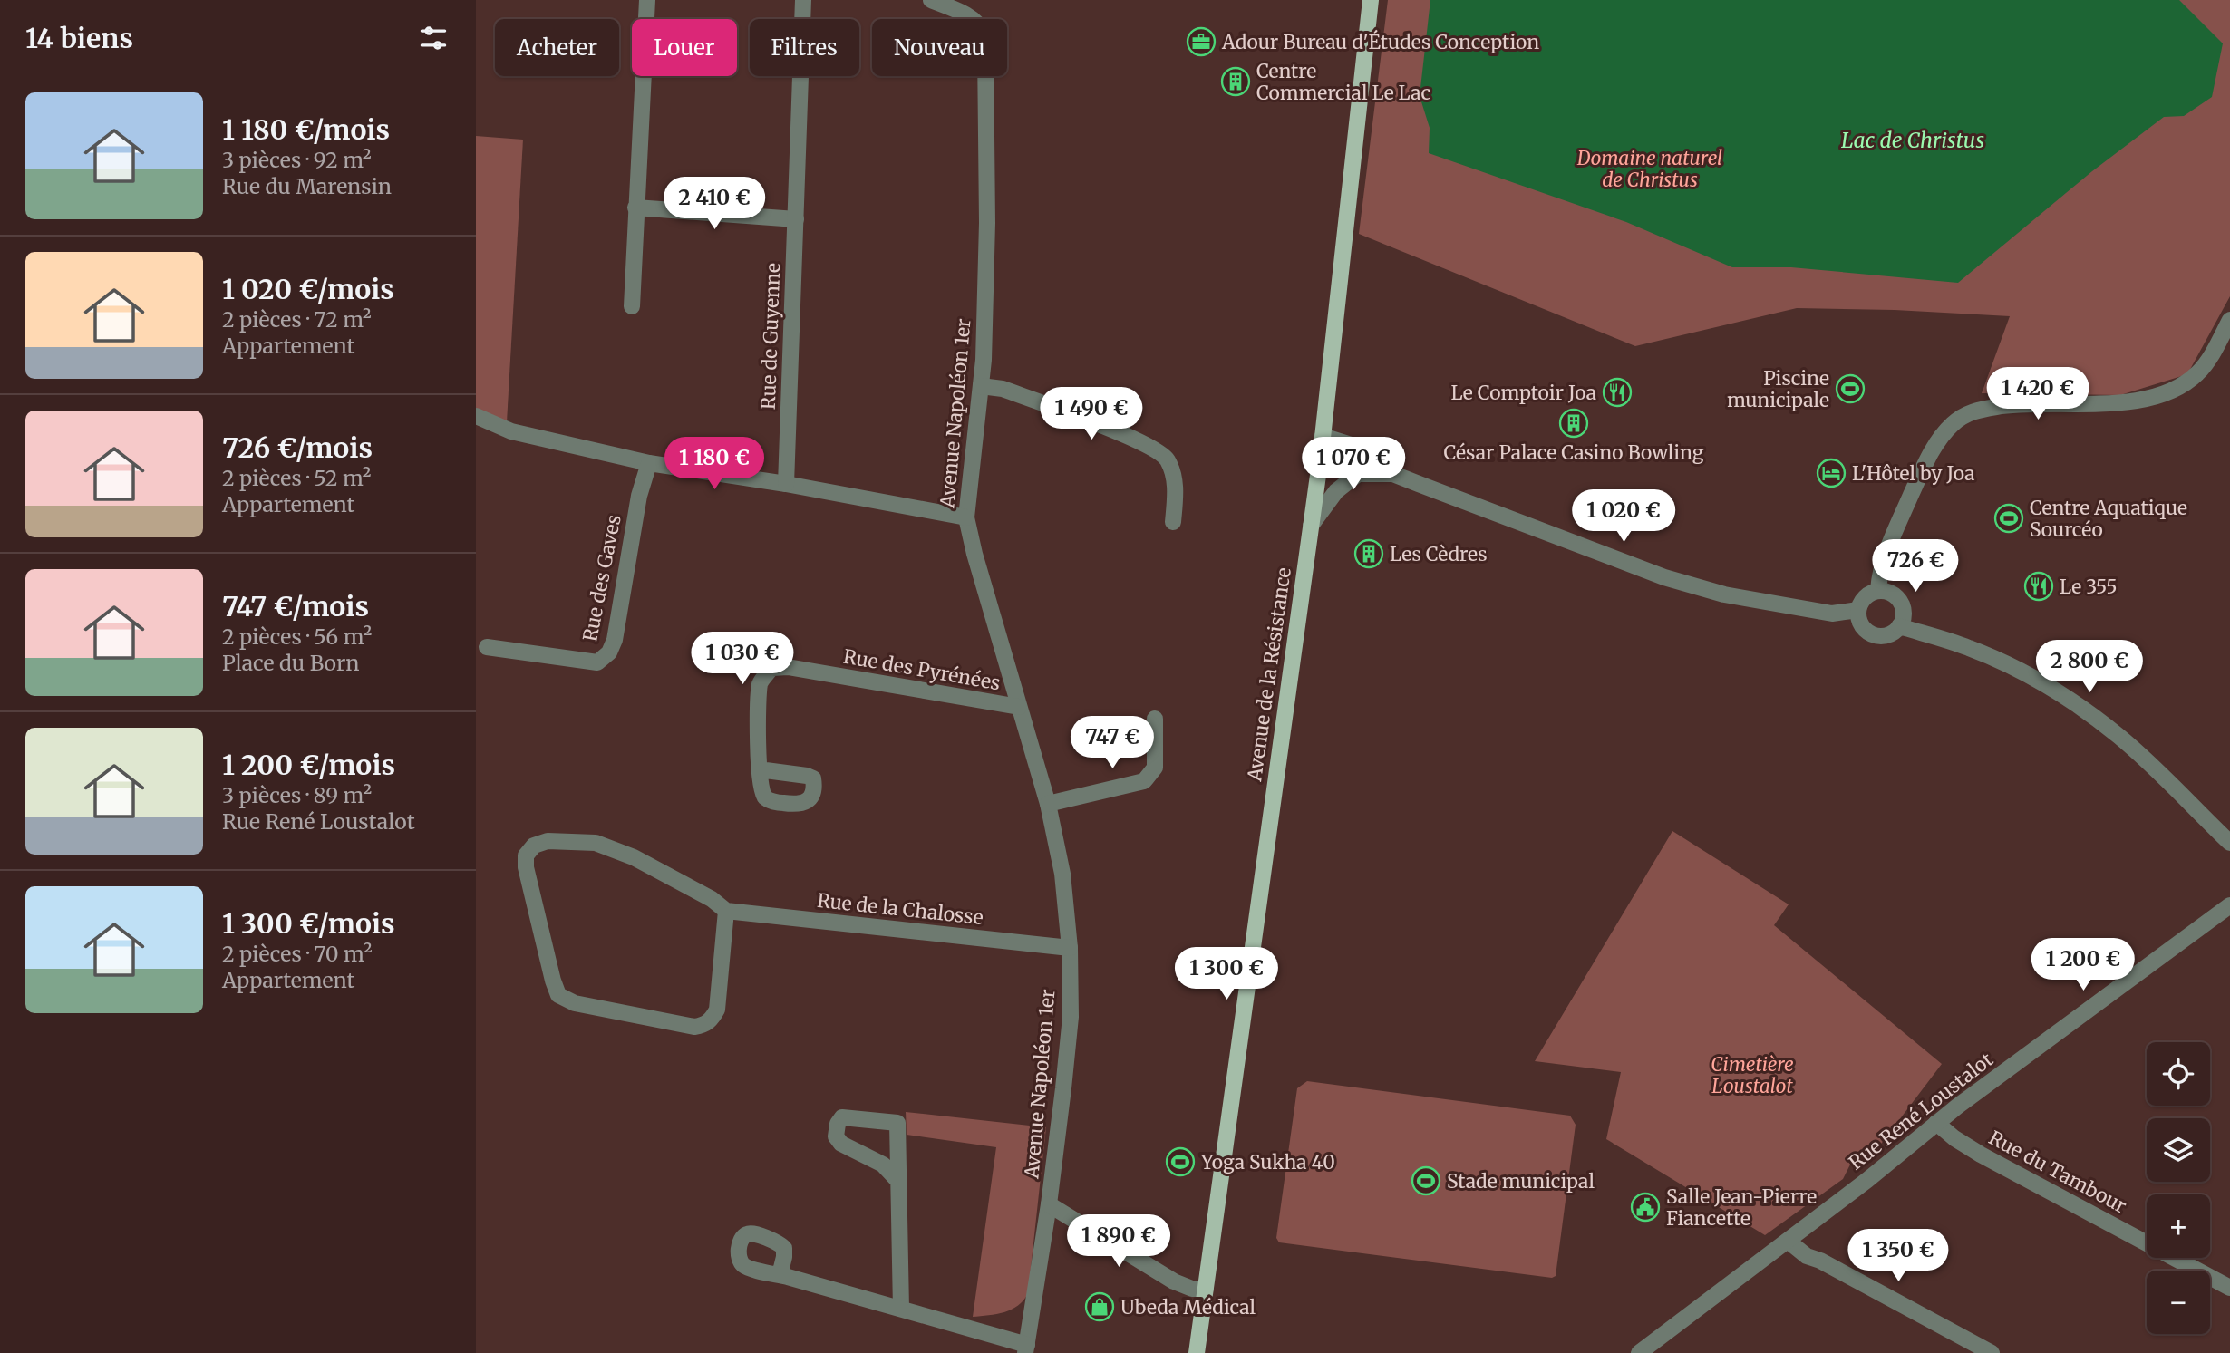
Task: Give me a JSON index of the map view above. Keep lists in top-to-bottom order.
{
  "streets": {
    "main road": ["Avenue de la Résistance"],
    "street": [
      "Rue de Guyenne",
      "Avenue Napoléon 1er",
      "Rue des Gaves",
      "Rue des Pyrénées",
      "Rue de la Chalosse",
      "Rue René Loustalot",
      "Rue du Tambour"
    ]
  },
  "crossings": [
    ["Avenue Napoléon 1er", "Rue des Pyrénées"],
    ["Avenue Napoléon 1er", "Rue de la Chalosse"],
    ["Rue René Loustalot", "Rue du Tambour"]
  ],
  "water": ["Lac de Christus"],
  "parks": ["Domaine naturel de Christus", "Cimetière Loustalot"],
  "places": {
    "office": ["Adour Bureau d'Études Conception"],
    "building": ["Centre Commercial Le Lac", "César Palace Casino Bowling", "Les Cèdres"],
    "sports": [
      "Piscine municipale",
      "Centre Aquatique Sourcéo",
      "Yoga Sukha 40",
      "Stade municipal"
    ],
    "restaurant": ["Le Comptoir Joa", "Le 355"],
    "hotel": ["L'Hôtel by Joa"],
    "public building": ["Salle Jean-Pierre Fiancette"],
    "shop": ["Ubeda Médical"]
  },
  "page": {
    "heading": "14 biens",
    "chip": [
      "Acheter",
      "Louer",
      "Filtres",
      "Nouveau"
    ],
    "list": [
      {
        "name": "1 180 €/mois",
        "note": "3 pièces · 92 m² · Rue du Marensin"
      },
      {
        "name": "1 020 €/mois",
        "note": "2 pièces · 72 m² · Appartement"
      },
      {
        "name": "726 €/mois",
        "note": "2 pièces · 52 m² · Appartement"
      },
      {
        "name": "747 €/mois",
        "note": "2 pièces · 56 m² · Place du Born"
      },
      {
        "name": "1 200 €/mois",
        "note": "3 pièces · 89 m² · Rue René Loustalot"
      },
      {
        "name": "1 300 €/mois",
        "note": "2 pièces · 70 m² · Appartement"
      }
    ],
    "price": [
      "2 410 €",
      "1 420 €",
      "1 490 €",
      "1 180 €",
      "1 070 €",
      "1 020 €",
      "726 €",
      "1 030 €",
      "2 800 €",
      "747 €",
      "1 200 €",
      "1 300 €",
      "1 890 €",
      "1 350 €"
    ],
    "map_buttons": ["+", "−"]
  }
}
